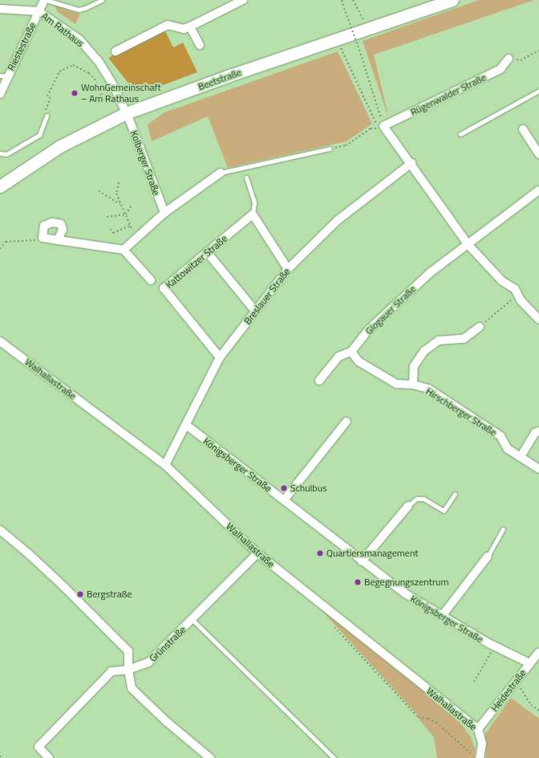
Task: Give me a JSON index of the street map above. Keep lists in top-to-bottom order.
{
  "streets": {
    "main road": ["Beetstraße"],
    "street": [
      "Am Rathaus",
      "Riestestraße",
      "Rügenwalder Straße",
      "Kolberger Straße",
      "Kattowitzer Straße",
      "Breslauer Straße",
      "Glogauer Straße",
      "Walhallastraße",
      "Hirschberger Straße",
      "Königsberger Straße",
      "Grünstraße",
      "Heidestraße"
    ]
  },
  "crossings": [
    ["Am Rathaus", "Riestestraße"],
    ["Am Rathaus", "Beetstraße"],
    ["Am Rathaus", "Kolberger Straße"],
    ["Beetstraße", "Kolberger Straße"],
    ["Kattowitzer Straße", "Breslauer Straße"],
    ["Breslauer Straße", "Walhallastraße"],
    ["Breslauer Straße", "Königsberger Straße"],
    ["Glogauer Straße", "Hirschberger Straße"],
    ["Walhallastraße", "Grünstraße"],
    ["Walhallastraße", "Heidestraße"],
    ["Königsberger Straße", "Heidestraße"]
  ],
  "places": [
    "WohnGemeinschaft – Am Rathaus",
    "Schulbus",
    "Quartiersmanagement",
    "Begegnungszentrum",
    "Bergstraße"
  ]
}
